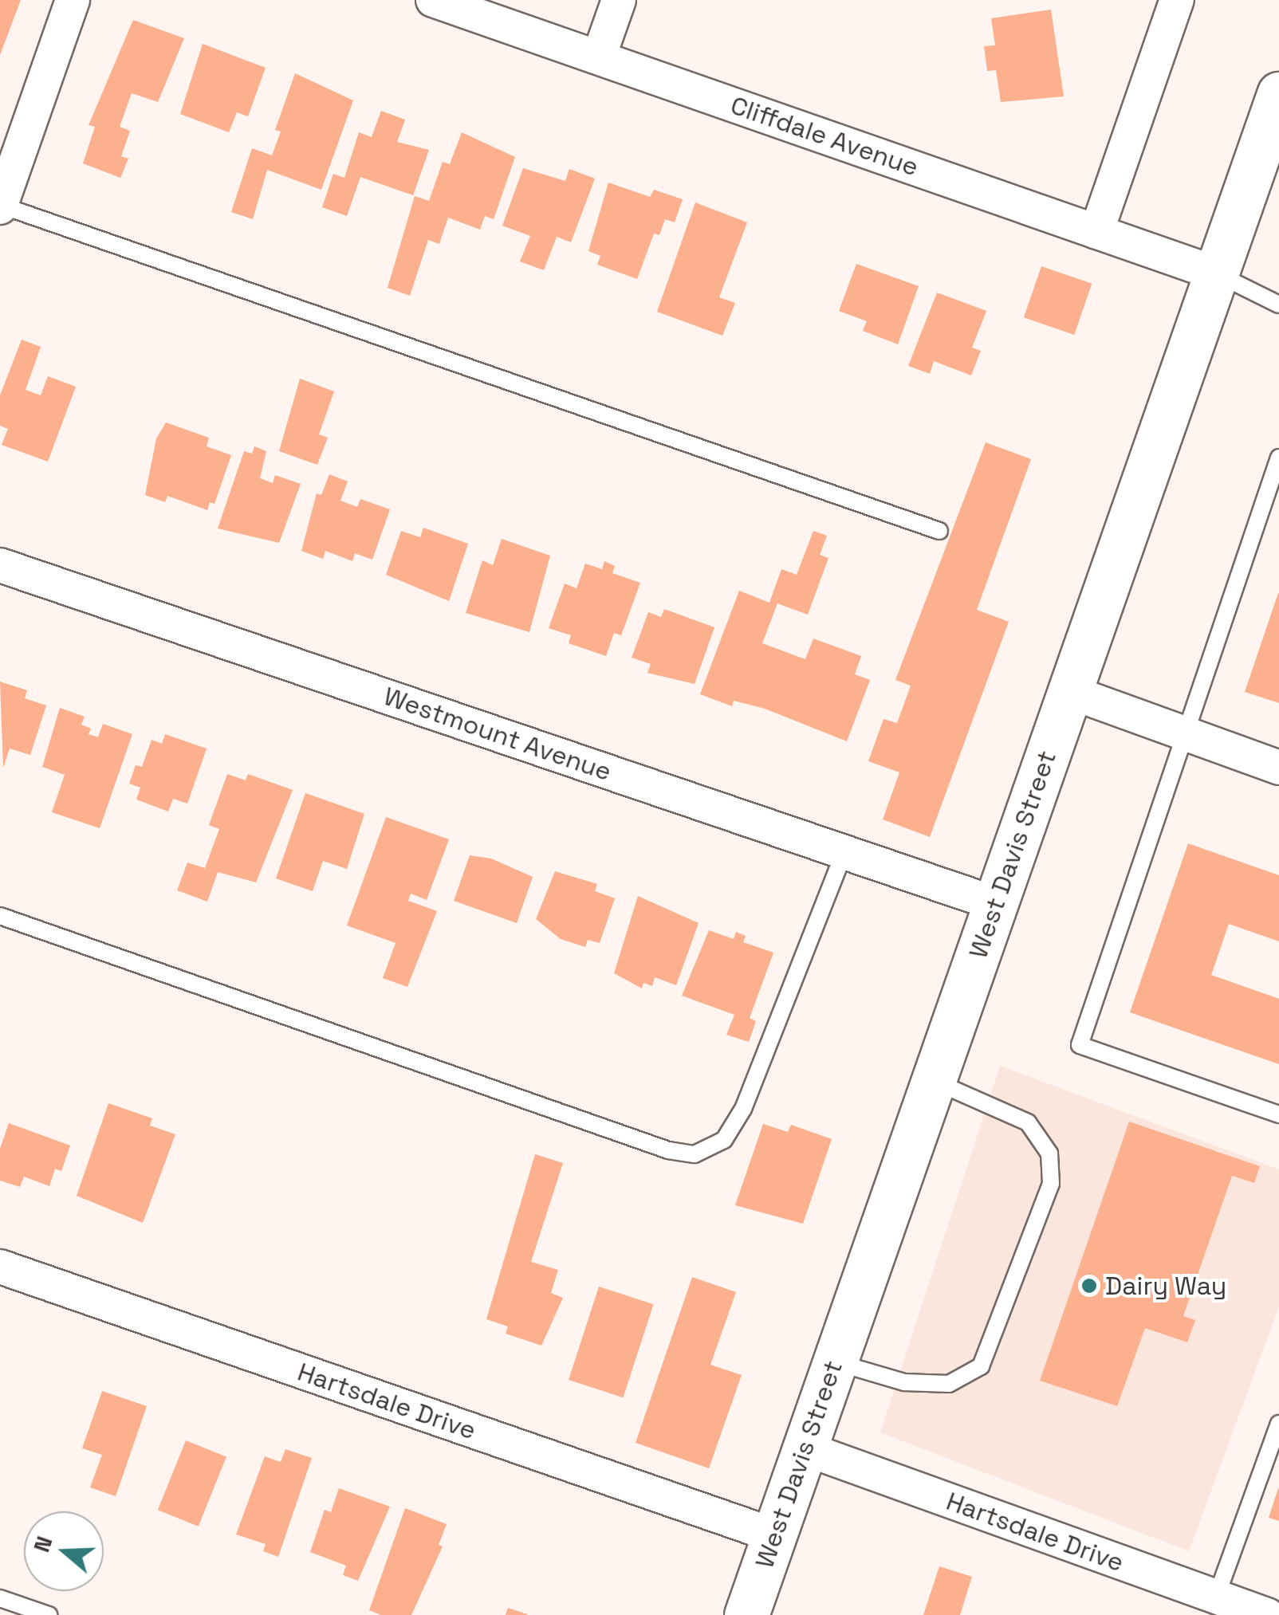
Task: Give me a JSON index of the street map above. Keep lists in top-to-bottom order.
{
  "streets": {
    "main road": ["West Davis Street"],
    "street": ["Cliffdale Avenue", "Westmount Avenue", "Hartsdale Drive"]
  },
  "crossings": [
    ["Cliffdale Avenue", "West Davis Street"],
    ["Westmount Avenue", "West Davis Street"],
    ["West Davis Street", "Hartsdale Drive"]
  ],
  "places": ["Dairy Way"],
  "north": "left"
}
